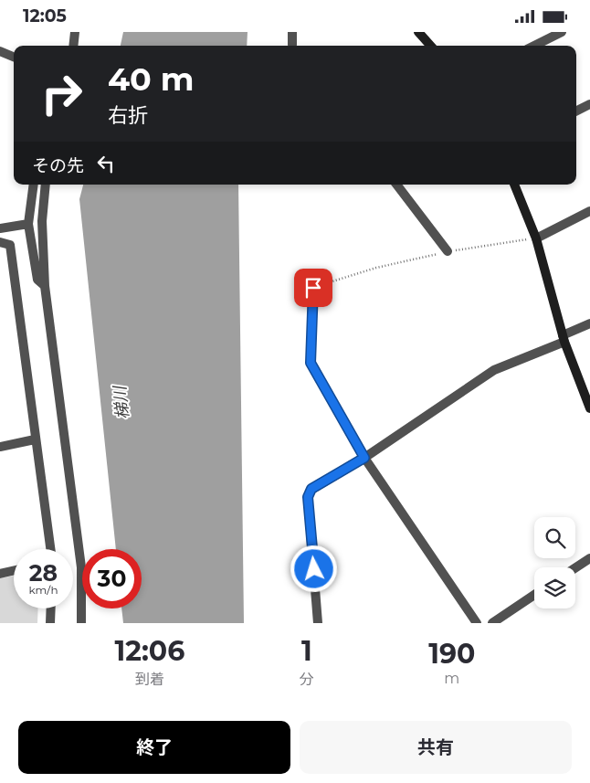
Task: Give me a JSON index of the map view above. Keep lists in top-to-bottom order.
{
  "water": ["梯川"],
  "page": {
    "status": "12:05",
    "turn": ["40 m", "右折"],
    "then": "その先",
    "speed": "28 km/h",
    "limit": "30",
    "eta": [
      "12:06",
      "到着",
      "1",
      "分",
      "190",
      "m"
    ],
    "buttons": ["終了", "共有"]
  }
}
